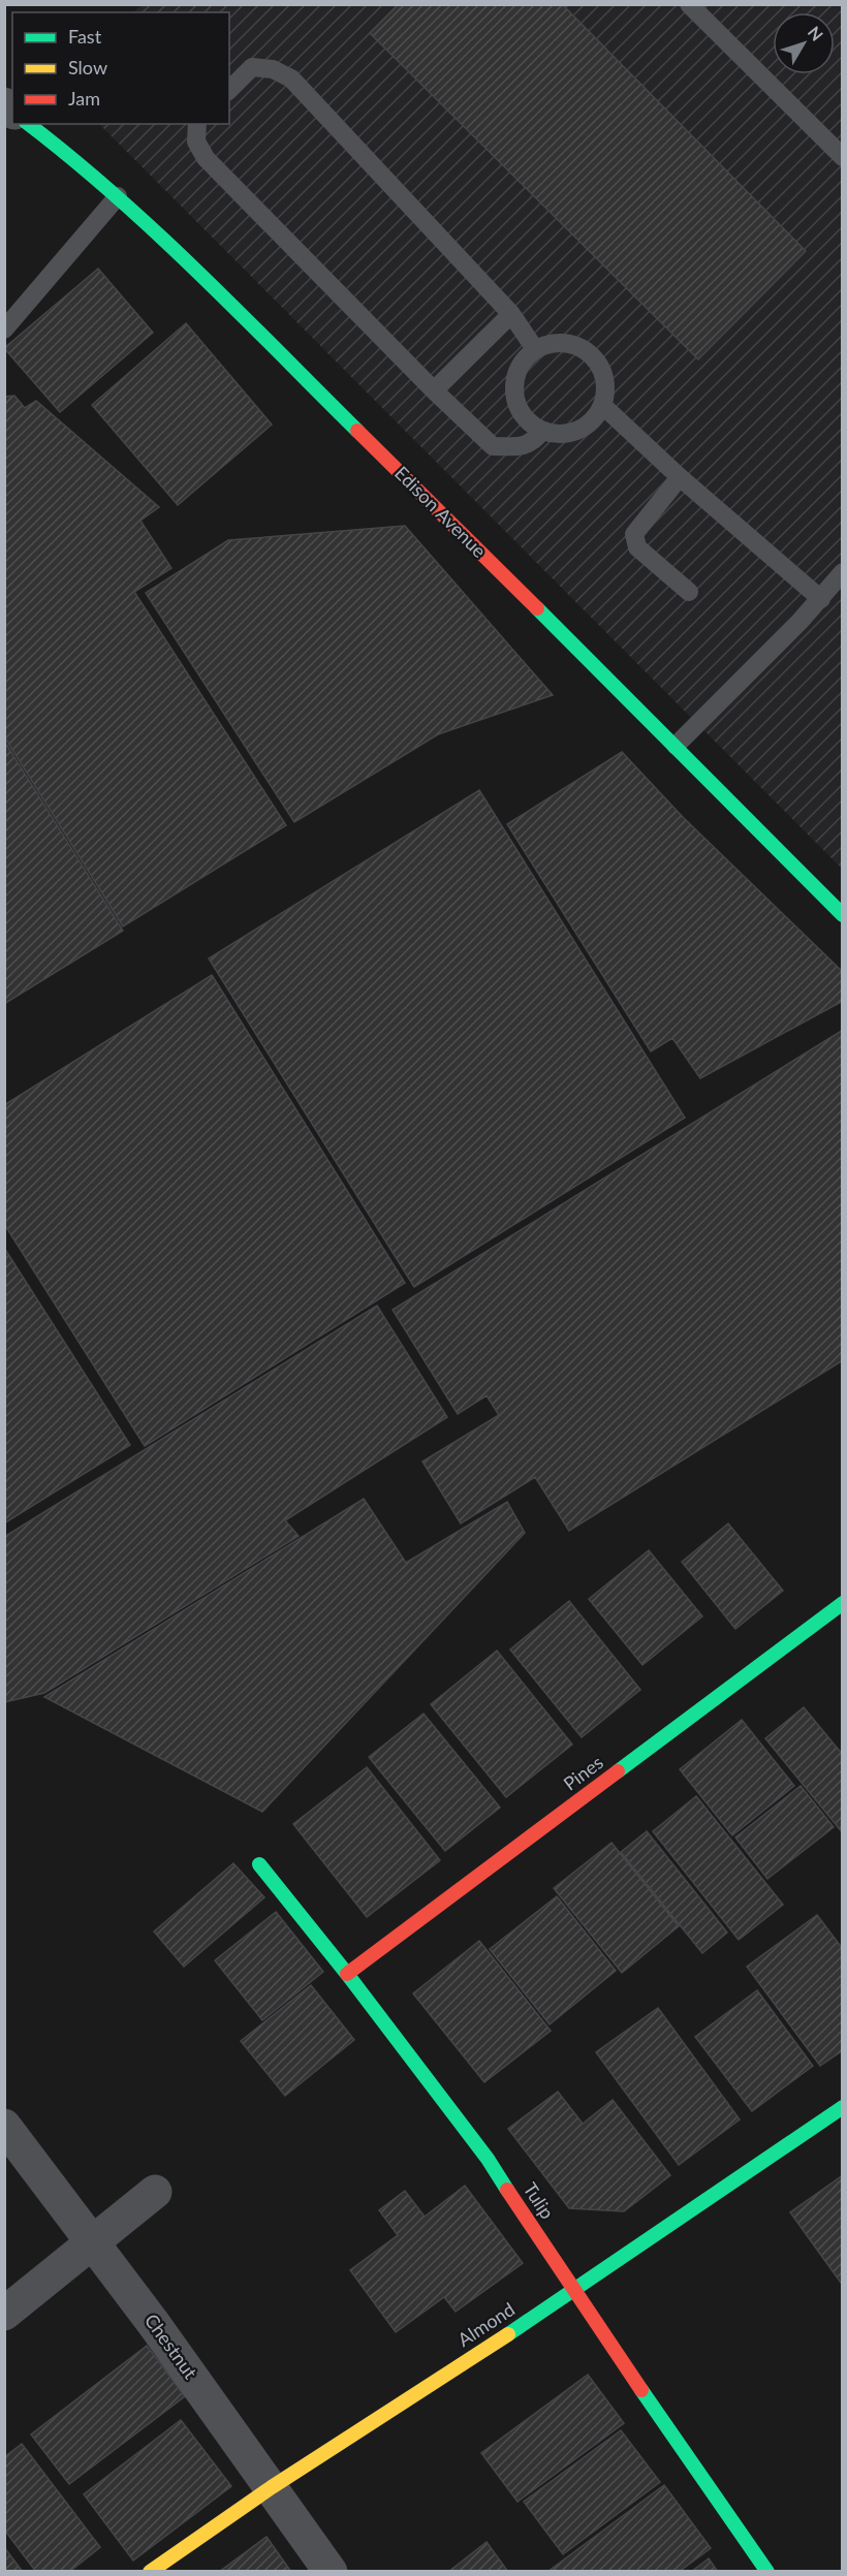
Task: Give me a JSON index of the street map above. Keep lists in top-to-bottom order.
{
  "streets": {
    "street": [
      "Edison Avenue",
      "Pines",
      "Tulip",
      "Almond",
      "Chestnut"
    ]
  },
  "crossings": [
    ["Pines", "Tulip"],
    ["Tulip", "Almond"],
    ["Almond", "Chestnut"]
  ],
  "legend": ["Fast", "Slow", "Jam"],
  "north": "top right"
}
